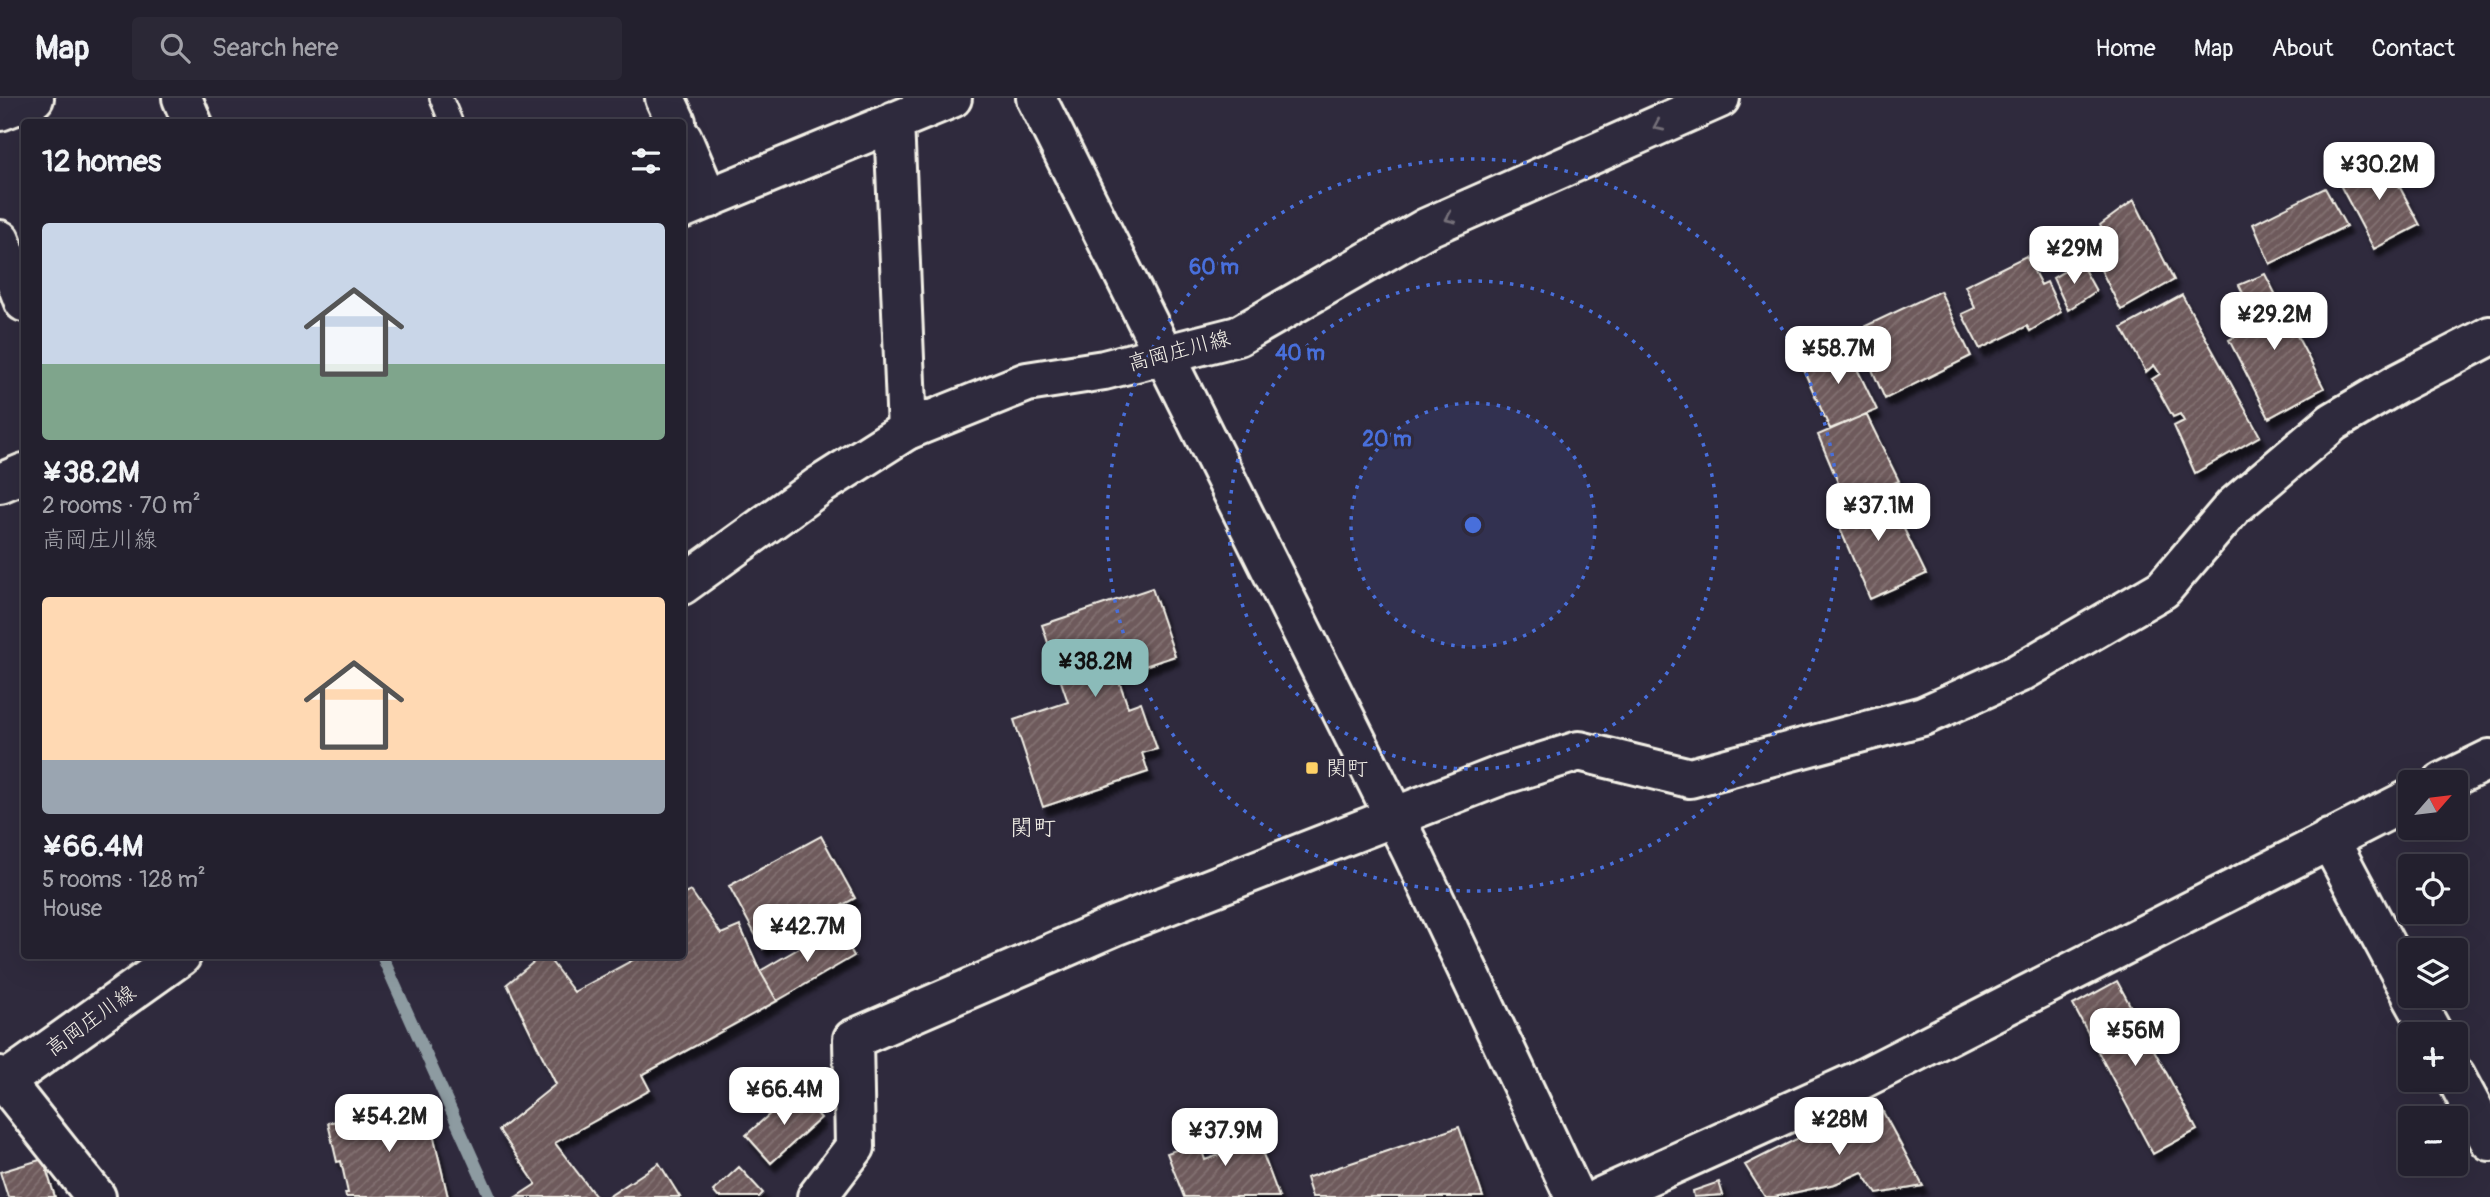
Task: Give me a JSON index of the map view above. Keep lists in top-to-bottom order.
{
  "streets": {
    "street": ["高岡庄川線"]
  },
  "one_way": ["高岡庄川線"],
  "districts": ["関町"],
  "places": {
    "transit": ["関町"]
  },
  "north": "top right",
  "page": {
    "header": "Map",
    "search": "Search here",
    "nav": [
      "Home",
      "Map",
      "About",
      "Contact"
    ],
    "heading": "12 homes",
    "price": [
      "¥30.2M",
      "¥29M",
      "¥29.2M",
      "¥58.7M",
      "¥37.1M",
      "¥38.2M",
      "¥42.7M",
      "¥56M",
      "¥66.4M",
      "¥54.2M",
      "¥28M",
      "¥37.9M"
    ],
    "list": [
      {
        "name": "¥38.2M",
        "note": "2 rooms · 70 m² · 高岡庄川線"
      },
      {
        "name": "¥66.4M",
        "note": "5 rooms · 128 m² · House"
      }
    ],
    "map_buttons": ["+", "−"]
  },
  "rings": ["60 m", "40 m", "20 m"]
}
